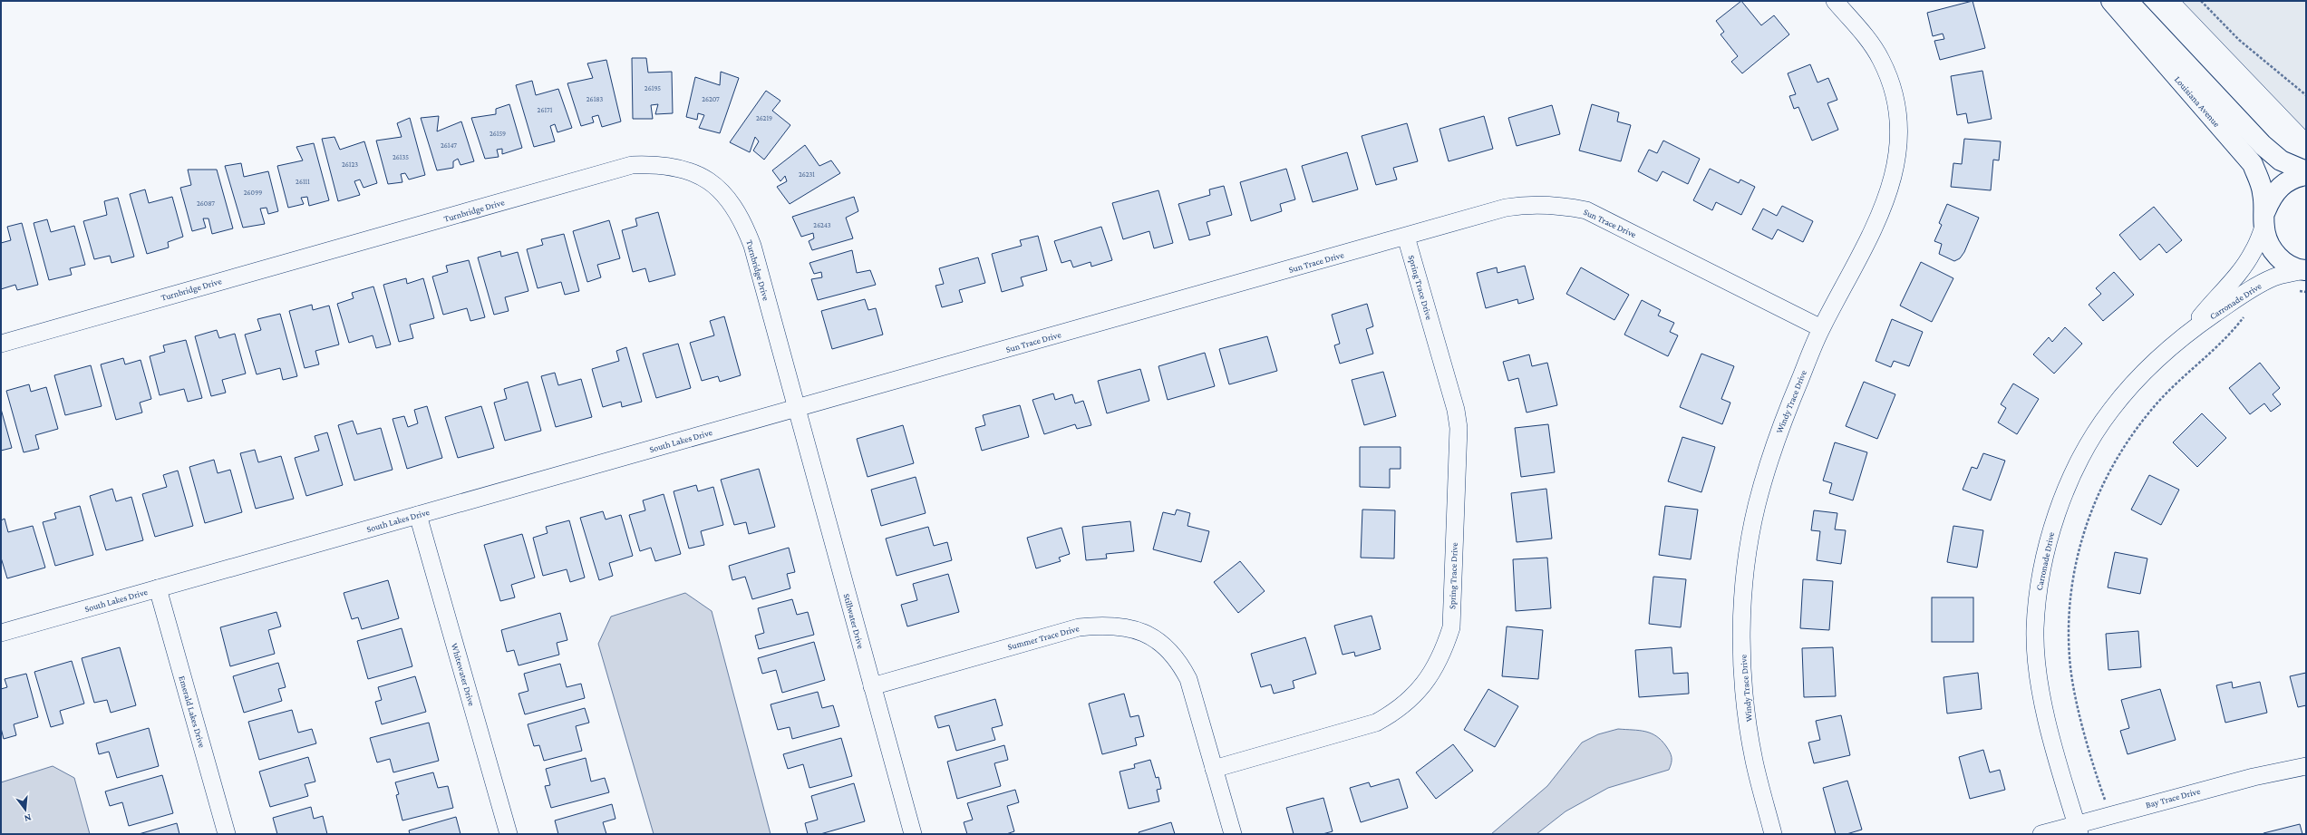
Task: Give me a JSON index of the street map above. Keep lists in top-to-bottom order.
{
  "streets": {
    "main road": ["Louisiana Avenue"],
    "street": [
      "Turnbridge Drive",
      "Sun Trace Drive",
      "Spring Trace Drive",
      "Carronade Drive",
      "Windy Trace Drive",
      "South Lakes Drive",
      "Stillwater Drive",
      "Summer Trace Drive",
      "Whitewater Drive",
      "Emerald Lakes Drive",
      "Bay Trace Drive"
    ]
  },
  "crossings": [
    ["Louisiana Avenue", "Carronade Drive"],
    ["Turnbridge Drive", "Sun Trace Drive"],
    ["Turnbridge Drive", "South Lakes Drive"],
    ["Turnbridge Drive", "Stillwater Drive"],
    ["Sun Trace Drive", "Spring Trace Drive"],
    ["Sun Trace Drive", "Windy Trace Drive"],
    ["Sun Trace Drive", "South Lakes Drive"],
    ["Sun Trace Drive", "Stillwater Drive"],
    ["Spring Trace Drive", "Summer Trace Drive"],
    ["Carronade Drive", "Bay Trace Drive"],
    ["South Lakes Drive", "Stillwater Drive"],
    ["South Lakes Drive", "Whitewater Drive"],
    ["South Lakes Drive", "Emerald Lakes Drive"],
    ["Stillwater Drive", "Summer Trace Drive"]
  ],
  "house_numbers": [
    "26195",
    "26183",
    "26207",
    "26171",
    "26219",
    "26159",
    "26147",
    "26135",
    "26123",
    "26231",
    "26111",
    "26099",
    "26087",
    "26243"
  ],
  "north": "bottom"
}
